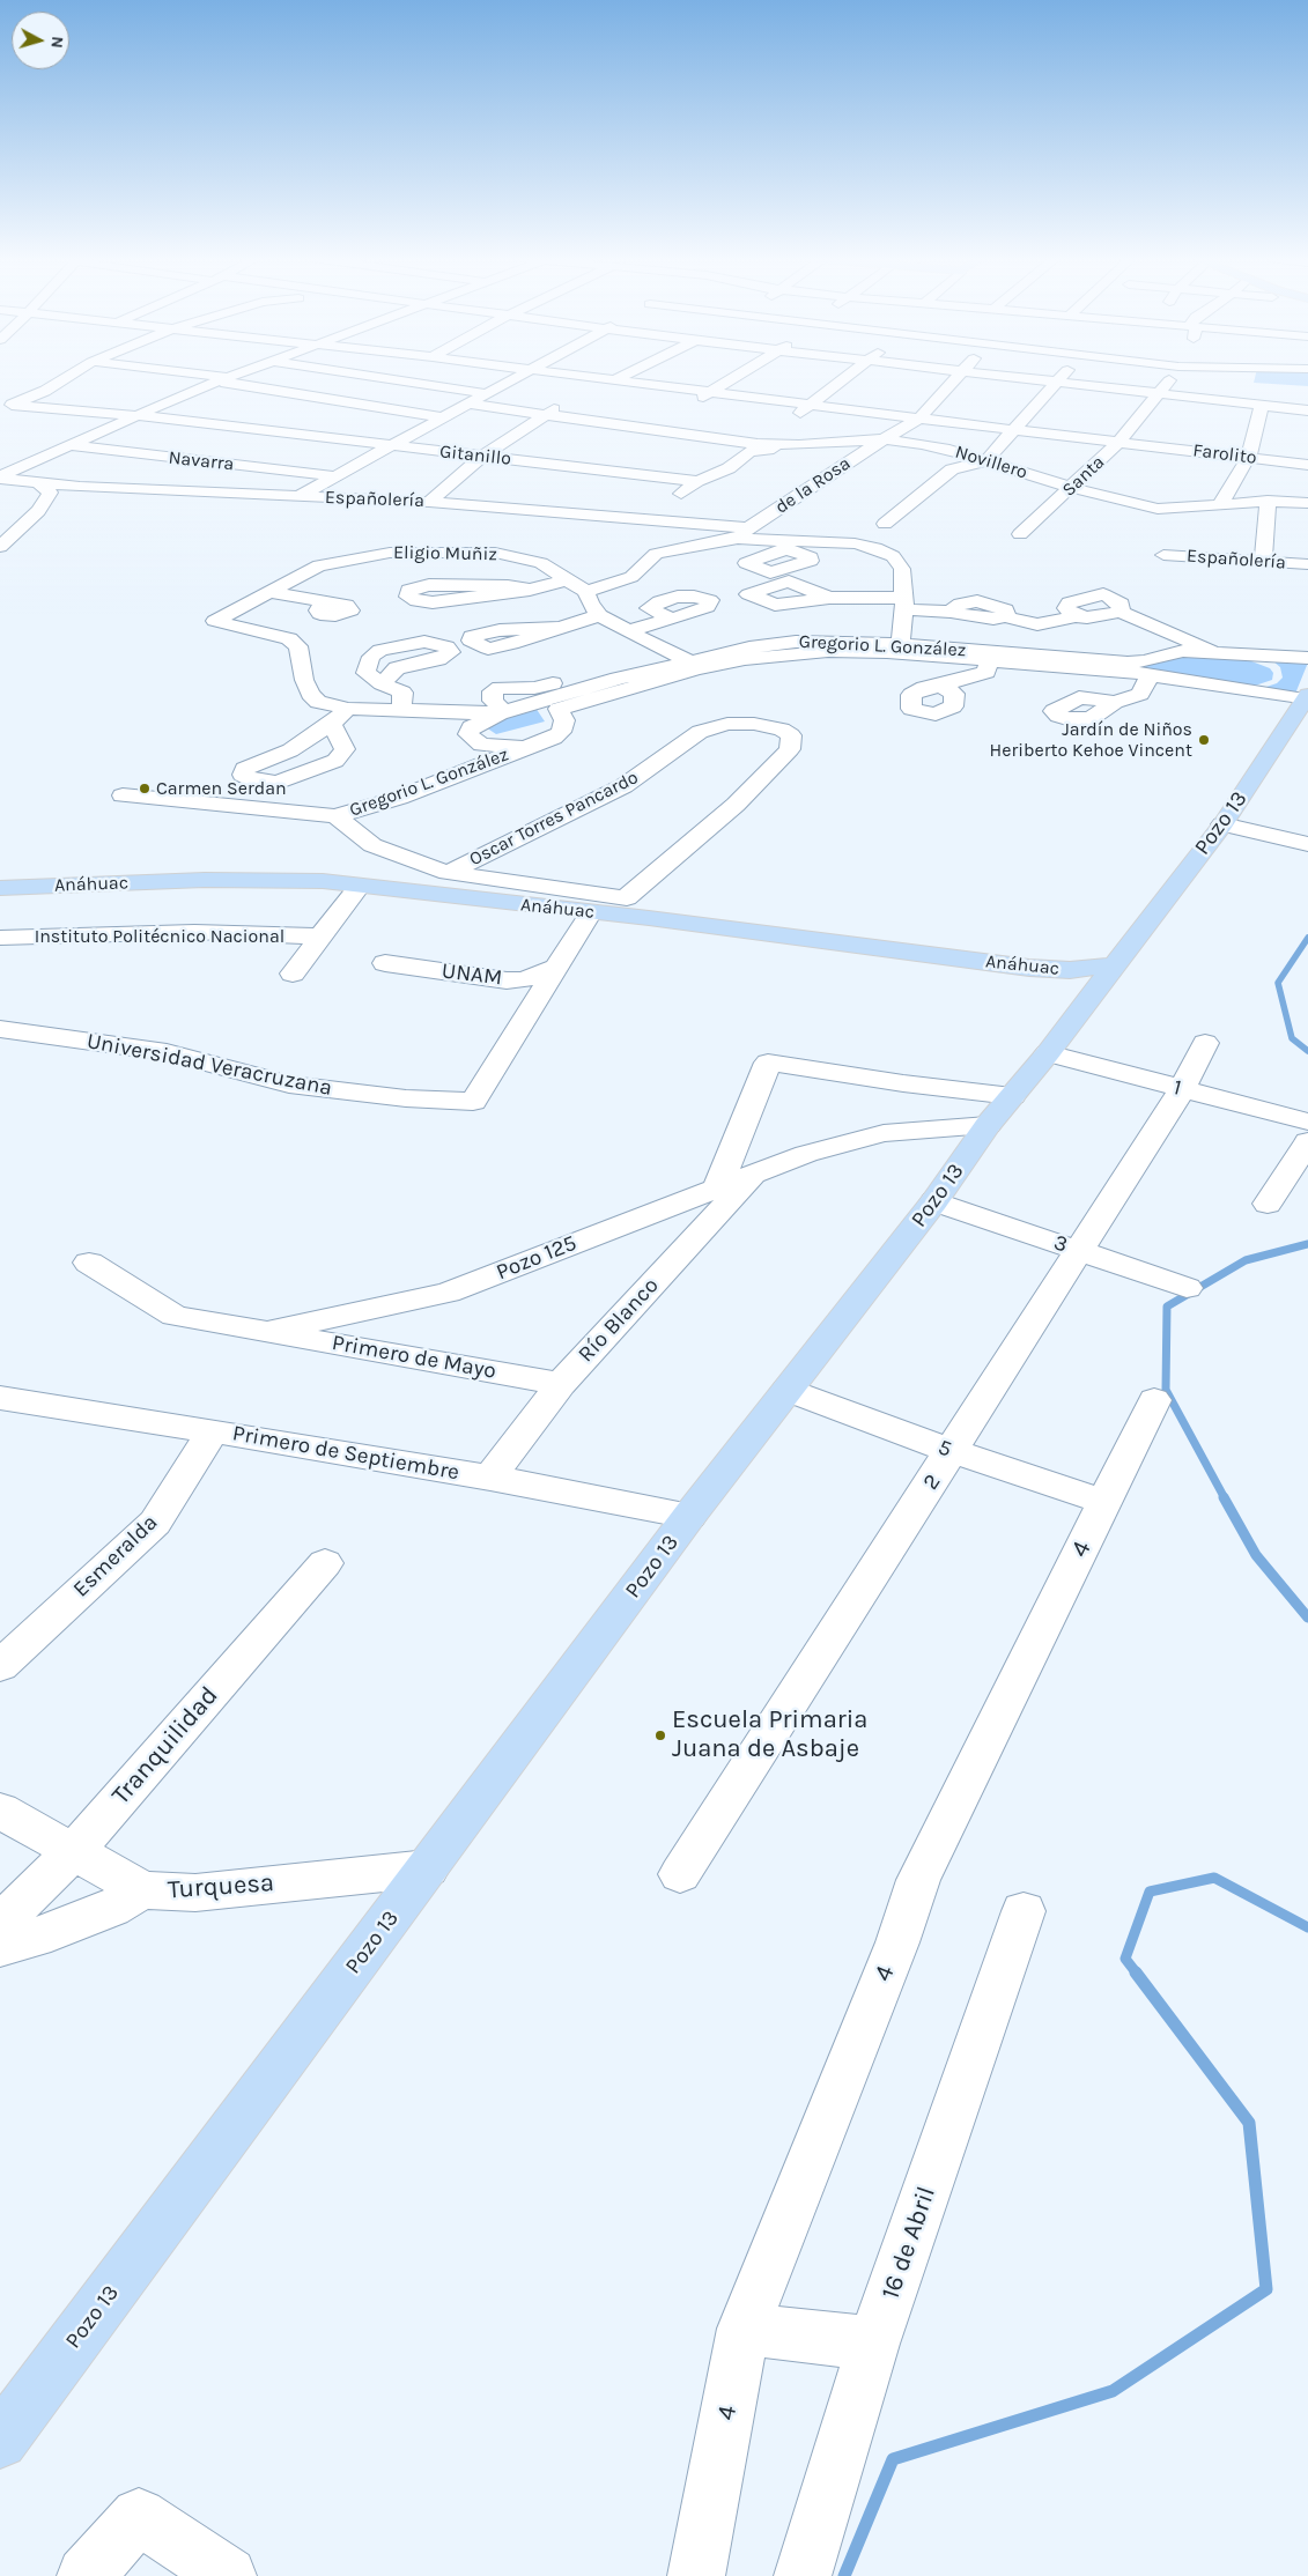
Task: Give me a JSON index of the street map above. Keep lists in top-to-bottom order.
{
  "streets": {
    "main road": ["Pozo 13", "Anáhuac"],
    "street": [
      "Farolito",
      "Gitanillo",
      "Navarra",
      "Novillero",
      "Santa",
      "de la Rosa",
      "Españolería",
      "Eligio Muñiz",
      "Gregorio L. González",
      "Oscar Torres Pancardo",
      "Instituto Politécnico Nacional",
      "UNAM",
      "Universidad Veracruzana",
      "1",
      "3",
      "Pozo 125",
      "Río Blanco",
      "Primero de Mayo",
      "5",
      "Primero de Septiembre",
      "2",
      "4",
      "Esmeralda",
      "Tranquilidad",
      "Turquesa",
      "16 de Abril"
    ]
  },
  "crossings": [
    ["Farolito", "Santa"],
    ["Farolito", "de la Rosa"],
    ["Novillero", "Santa"],
    ["Novillero", "de la Rosa"],
    ["de la Rosa", "Españolería"],
    ["Gregorio L. González", "Pozo 13"],
    ["Pozo 13", "Anáhuac"],
    ["Pozo 13", "1"],
    ["Pozo 13", "3"],
    ["Pozo 13", "Pozo 125"],
    ["Pozo 13", "5"],
    ["Pozo 13", "Primero de Septiembre"],
    ["Pozo 13", "Turquesa"],
    ["Anáhuac", "Instituto Politécnico Nacional"],
    ["Anáhuac", "Universidad Veracruzana"],
    ["UNAM", "Universidad Veracruzana"],
    ["1", "2"],
    ["3", "2"],
    ["Pozo 125", "Río Blanco"],
    ["Pozo 125", "Primero de Mayo"],
    ["Río Blanco", "Primero de Mayo"],
    ["Río Blanco", "Primero de Septiembre"],
    ["5", "2"],
    ["5", "4"],
    ["Primero de Septiembre", "Esmeralda"],
    ["Tranquilidad", "Turquesa"]
  ],
  "places": ["Jardín de Niños Heriberto Kehoe Vincent", "Carmen Serdan", "Escuela Primaria Juana de Asbaje"],
  "north": "right"
}
